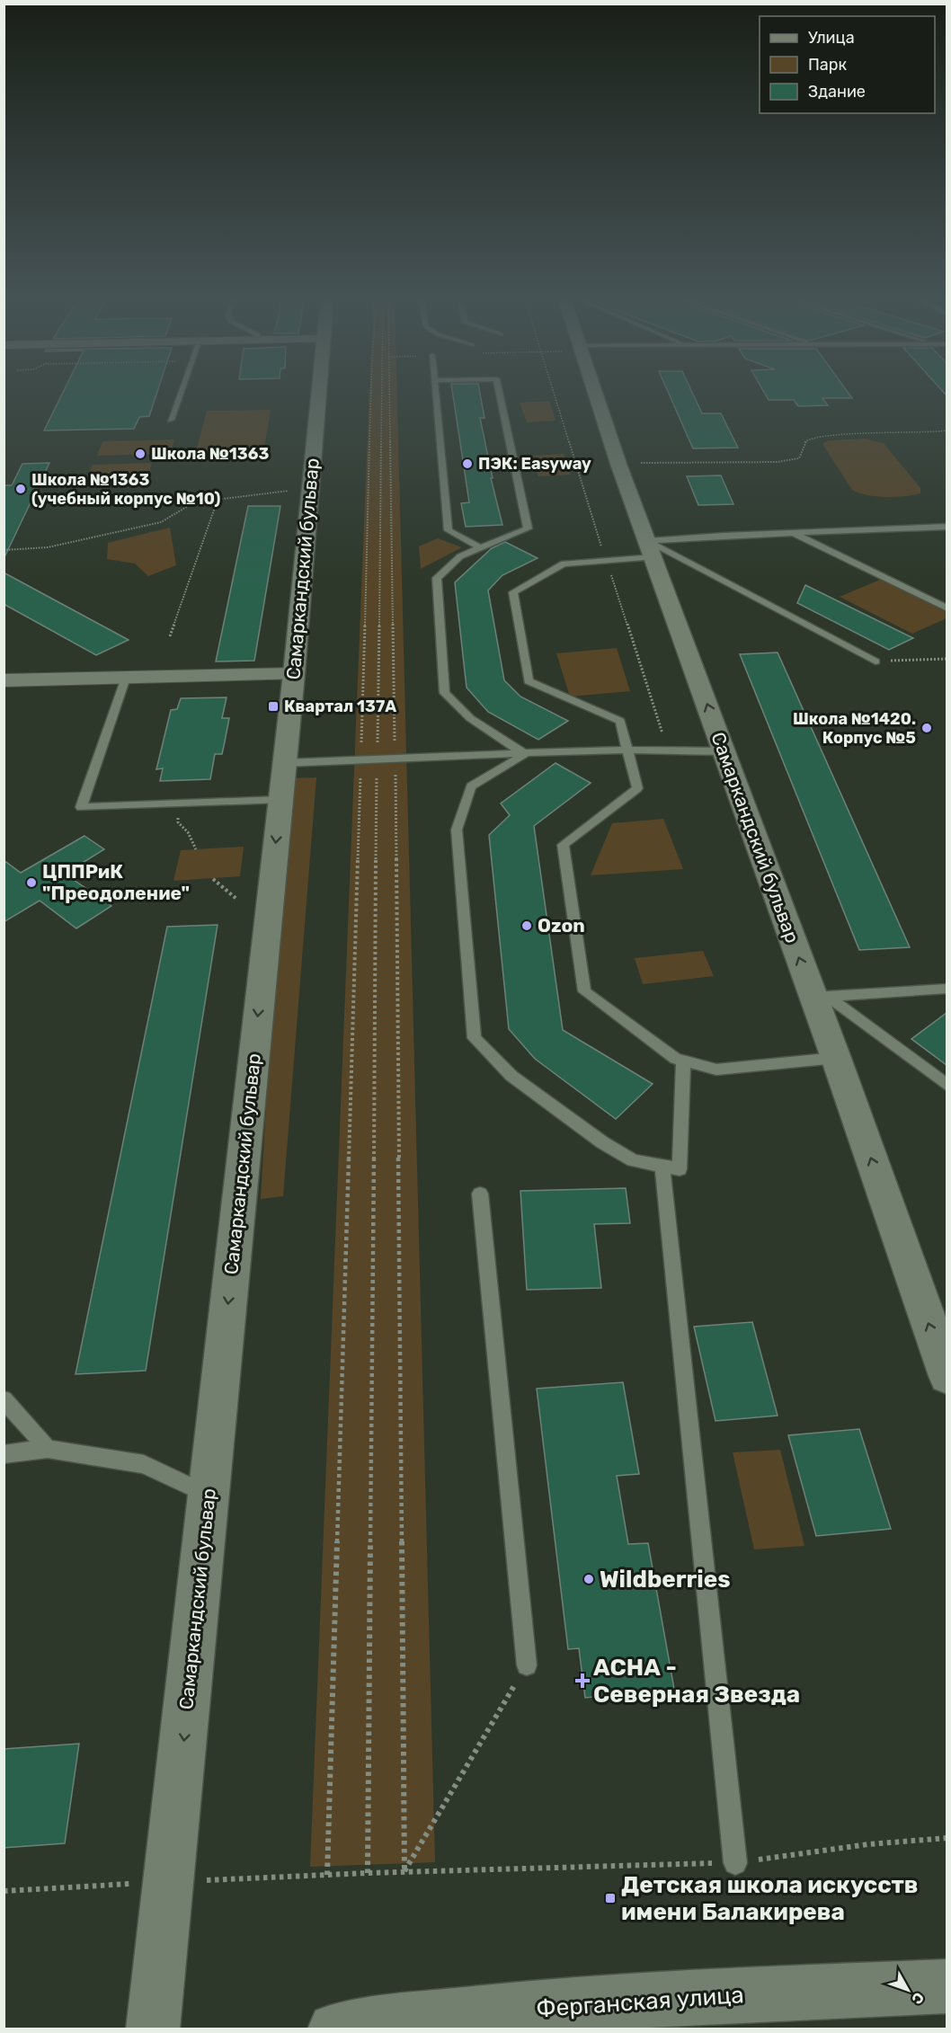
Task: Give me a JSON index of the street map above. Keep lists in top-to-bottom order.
{
  "streets": {
    "street": ["Самаркандский бульвар", "Ферганская улица"]
  },
  "places": {
    "other": [
      "Школа №1363",
      "ПЭК: Easyway",
      "Школа №1363 (учебный корпус №10)",
      "Школа №1420. Корпус №5",
      "ЦППРиК \"Преодоление\"",
      "Ozon",
      "Wildberries"
    ],
    "transit": ["Квартал 137А", "Детская школа искусств имени Балакирева"],
    "health": ["АСНА - Северная Звезда"]
  },
  "legend": ["Улица", "Парк", "Здание"],
  "north": "bottom right"
}
